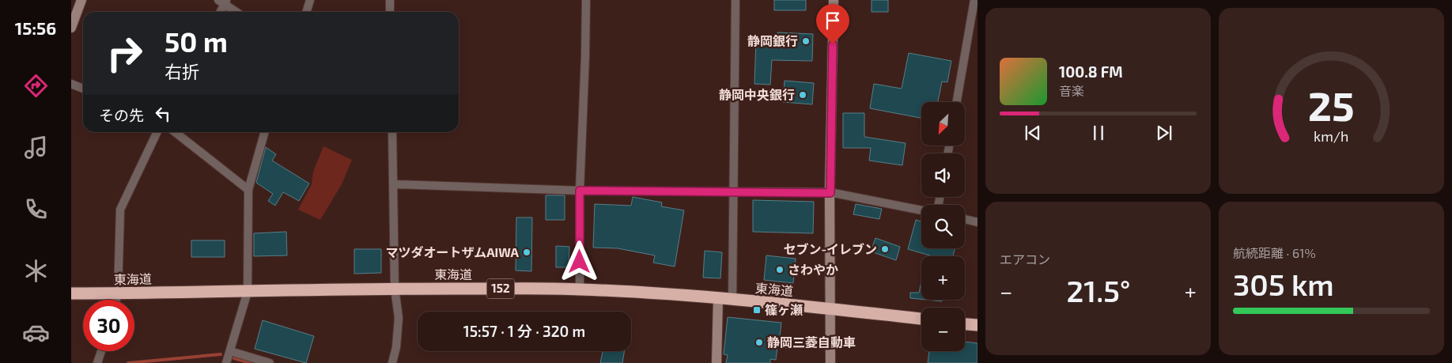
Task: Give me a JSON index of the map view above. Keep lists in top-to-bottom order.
{
  "streets": {
    "highway": ["東海道", "152"]
  },
  "places": {
    "other": [
      "静岡銀行",
      "静岡中央銀行",
      "セブン-イレブン",
      "マツダオートザムAIWA",
      "さわやか",
      "静岡三菱自動車"
    ],
    "transit": ["篠ヶ瀬"]
  },
  "north": "bottom left",
  "page": {
    "tabs": "15:56",
    "turn": ["50 m", "右折"],
    "song": ["100.8 FM", "音楽"],
    "then": "その先",
    "map_buttons": ["+", "−"],
    "tile": [
      "エアコン",
      ["航続距離 · 61%", "305 km"]
    ],
    "heat": ["−", "21.5°", "+"],
    "limit": "30",
    "trip": "15:57 · 1 分 · 320 m",
    "gauge": ["25", "km/h"]
  }
}
